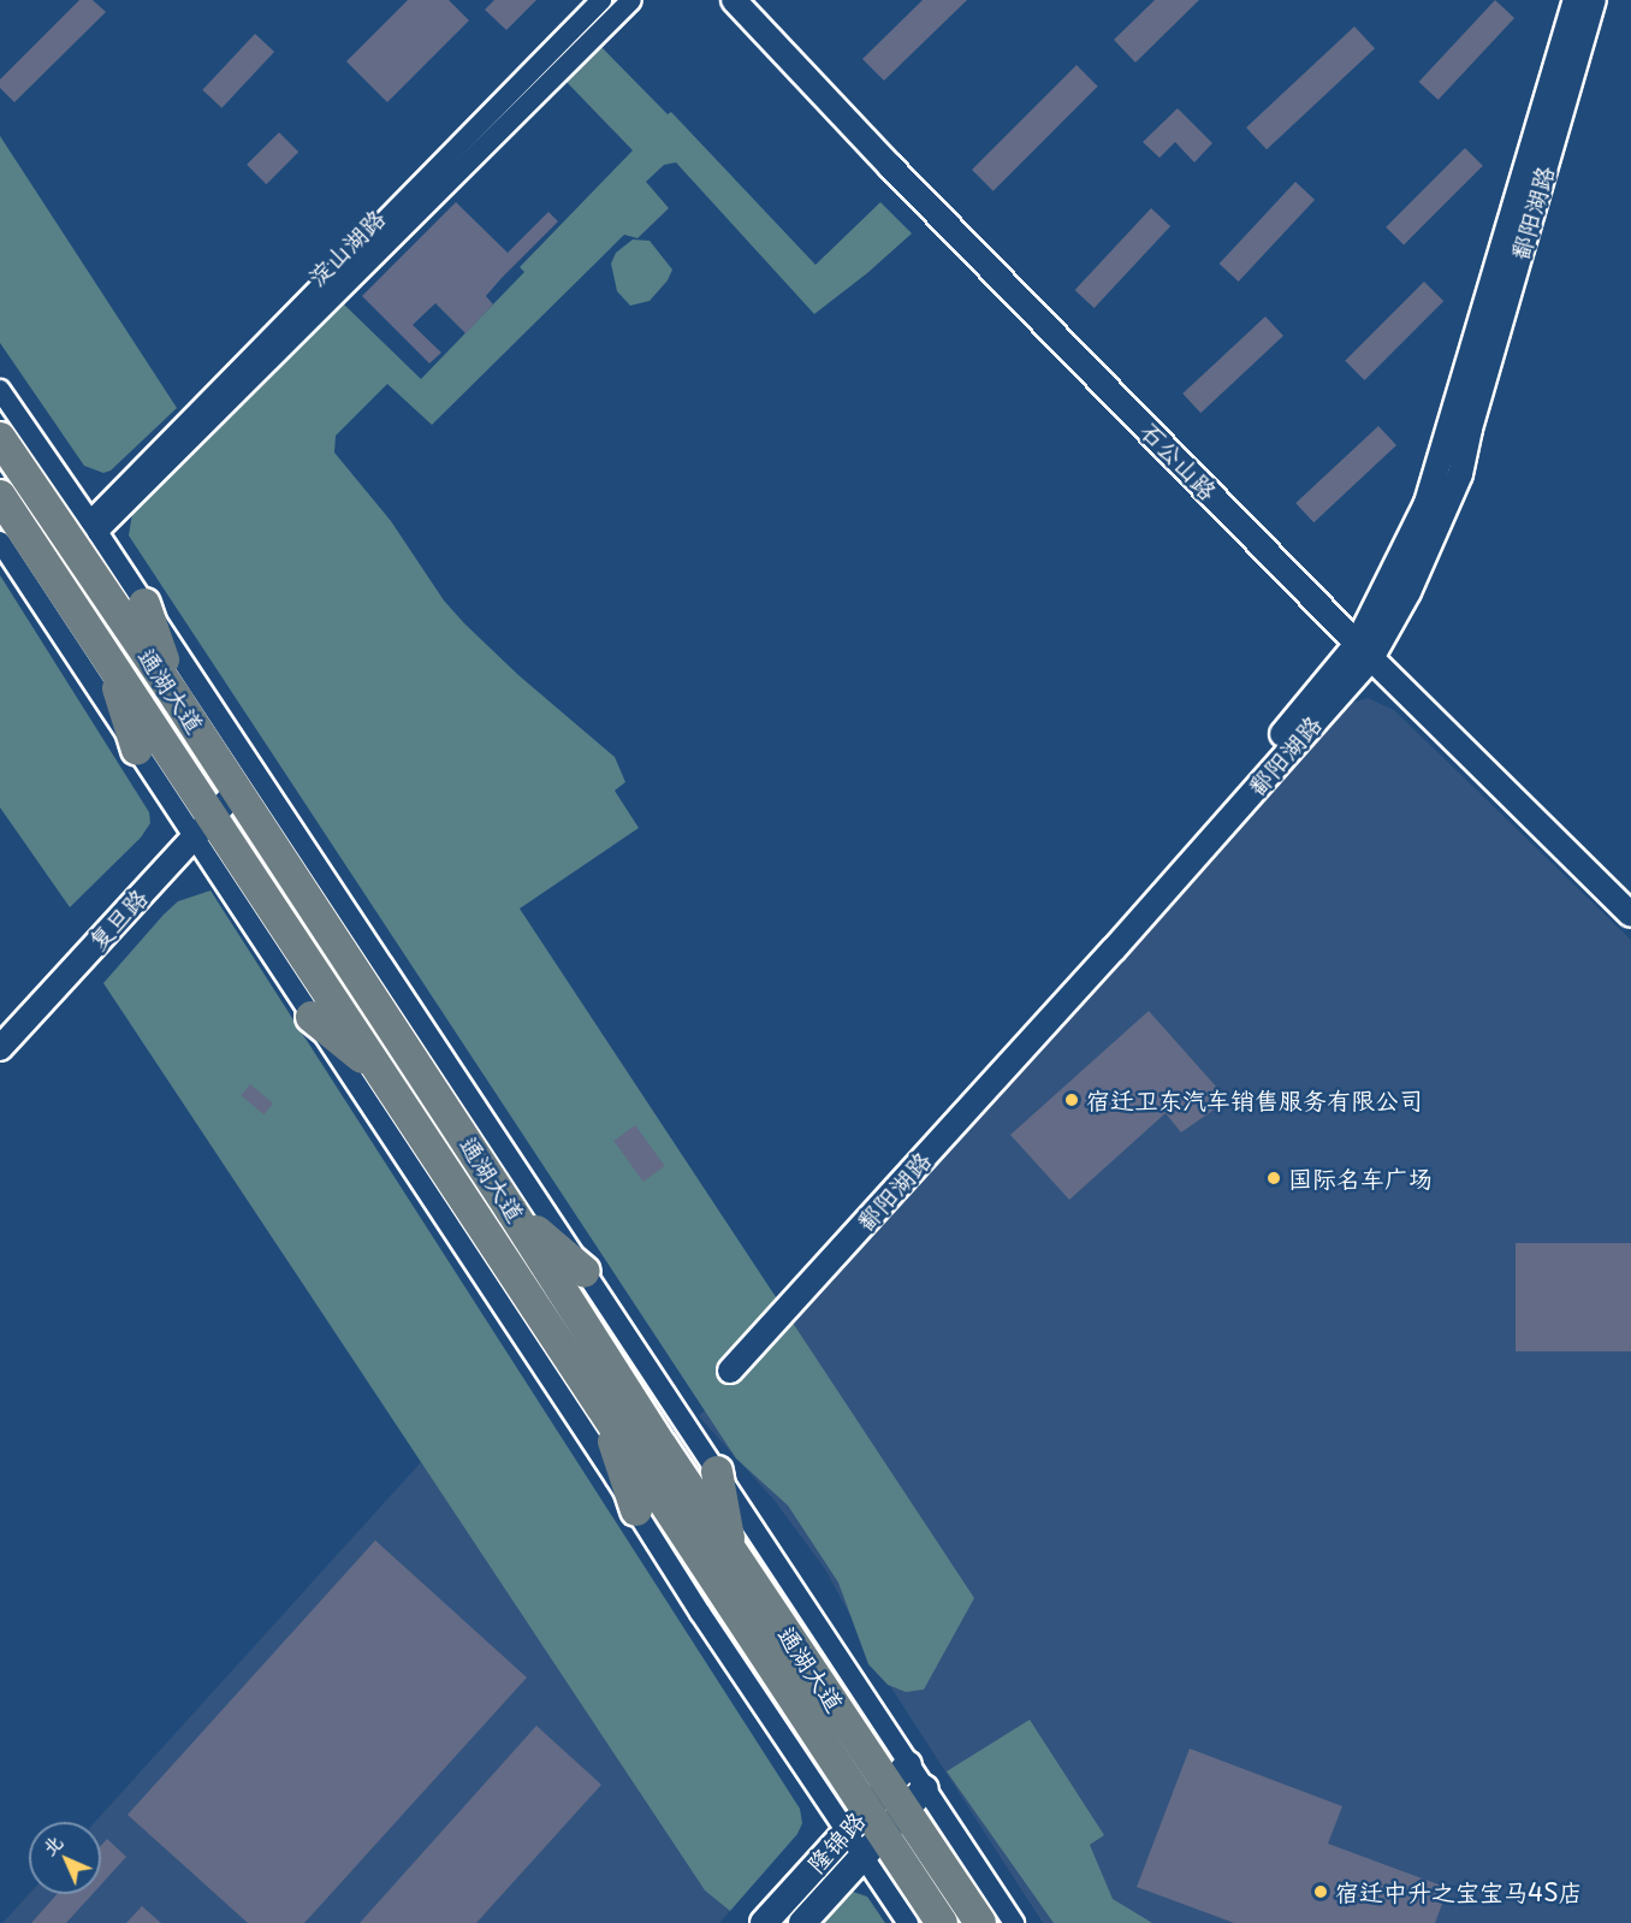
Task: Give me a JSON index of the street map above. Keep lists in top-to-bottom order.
{
  "streets": {
    "main road": ["通湖大道", "隆锦路"],
    "street": [
      "鄱阳湖路",
      "淀山湖路",
      "石公山路",
      "复旦路"
    ]
  },
  "crossings": [
    ["鄱阳湖路", "石公山路"],
    ["通湖大道", "复旦路"],
    ["通湖大道", "隆锦路"]
  ],
  "places": ["宿迁卫东汽车销售服务有限公司", "国际名车广场", "宿迁中升之宝宝马4S店"],
  "north": "top left"
}
